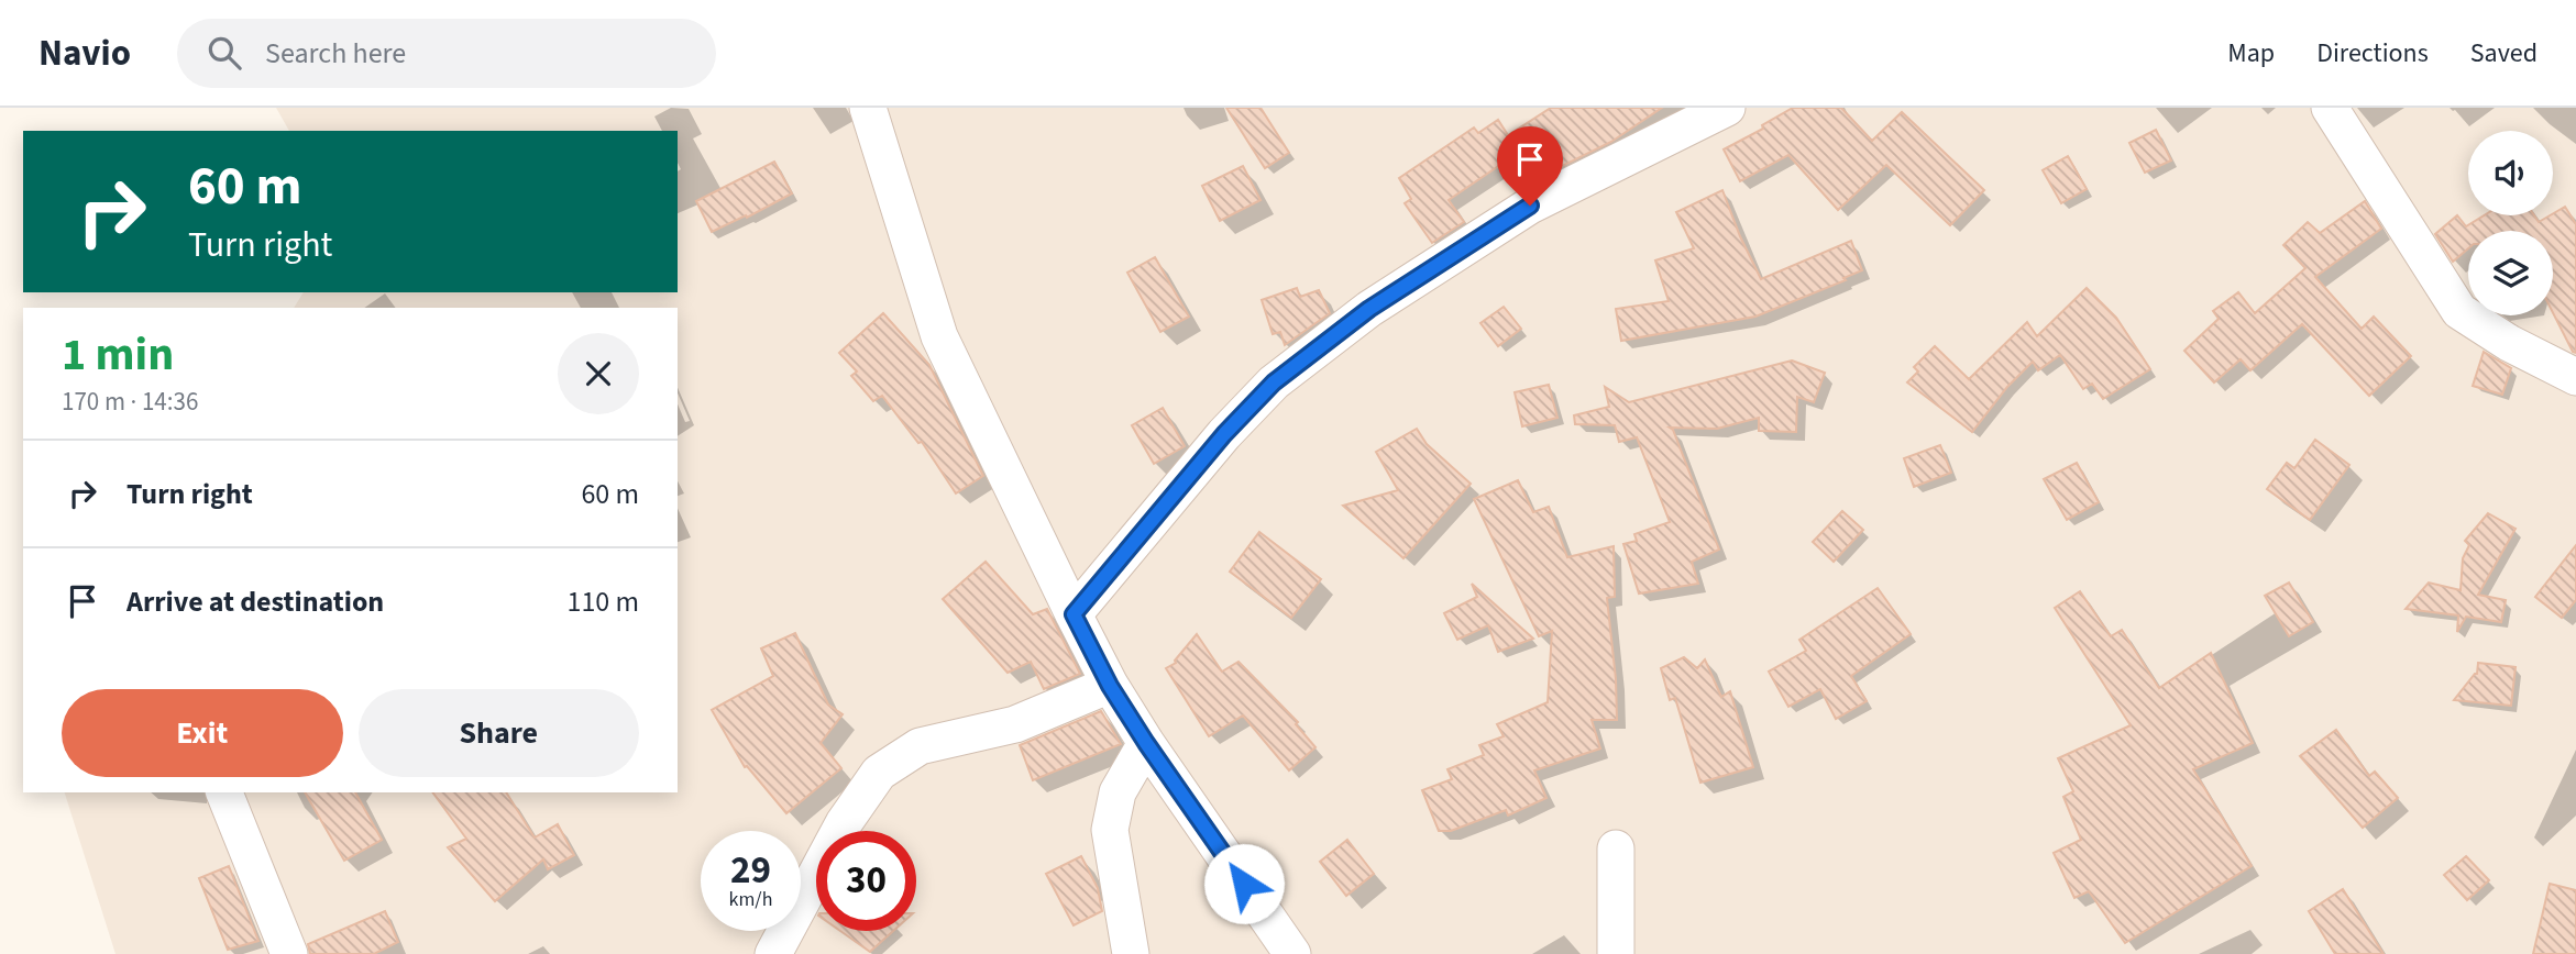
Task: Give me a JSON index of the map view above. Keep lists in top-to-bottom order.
{
  "page": {
    "header": "Navio",
    "search": "Search here",
    "nav": ["Map", "Directions", "Saved"],
    "turn": ["60 m", "Turn right"],
    "heading": ["1 min", "170 m · 14:36"],
    "list": [
      {
        "name": "Turn right",
        "value": "60 m"
      },
      {
        "name": "Arrive at destination",
        "value": "110 m"
      }
    ],
    "buttons": ["Exit", "Share"],
    "speed": "29 km/h",
    "limit": "30"
  }
}
